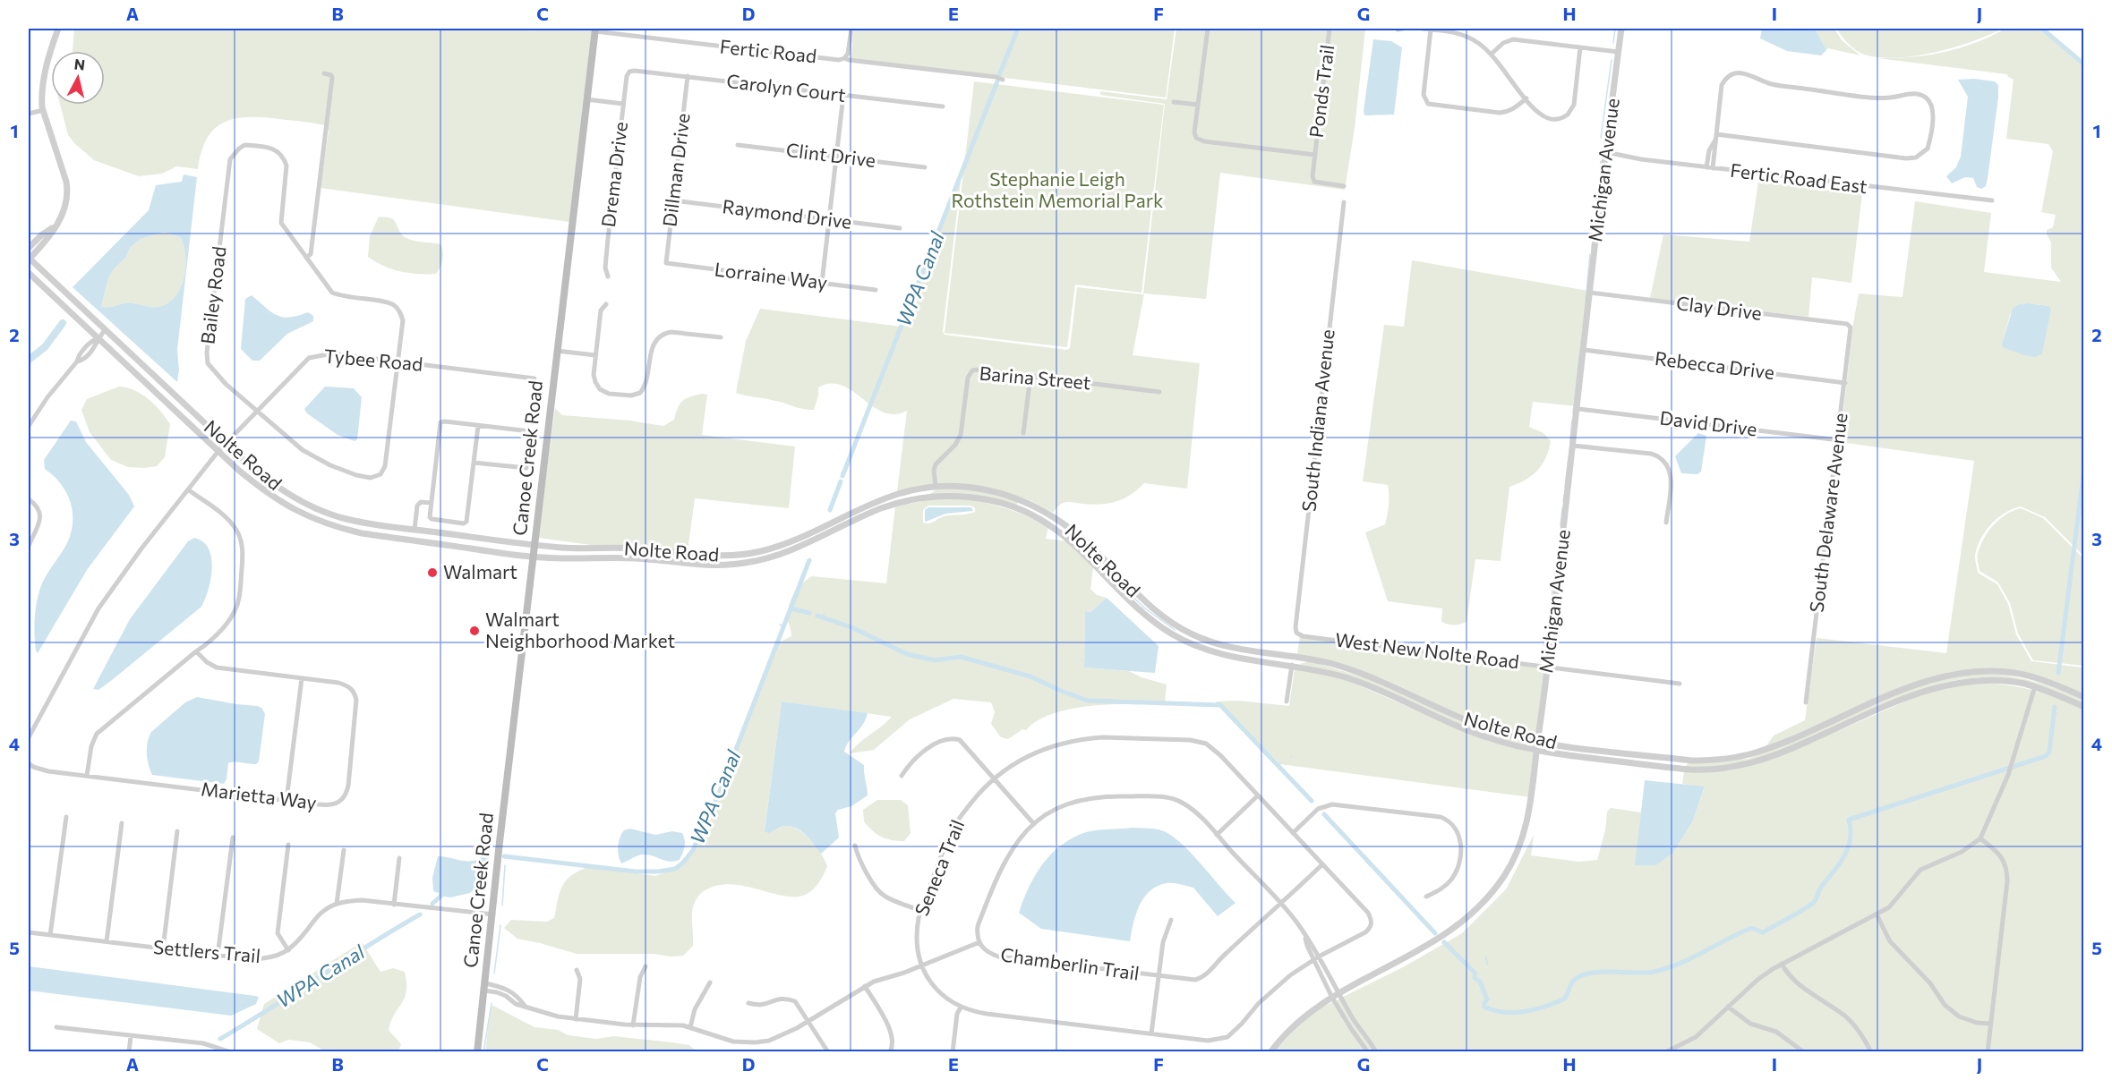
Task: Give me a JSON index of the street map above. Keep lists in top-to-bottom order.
{
  "streets": {
    "main road": ["Canoe Creek Road"],
    "street": [
      "Fertic Road",
      "Carolyn Court",
      "Ponds Trail",
      "Clint Drive",
      "Dillman Drive",
      "Michigan Avenue",
      "Drema Drive",
      "Fertic Road East",
      "Raymond Drive",
      "Lorraine Way",
      "Bailey Road",
      "Clay Drive",
      "Tybee Road",
      "Rebecca Drive",
      "Barina Street",
      "South Indiana Avenue",
      "David Drive",
      "Nolte Road",
      "South Delaware Avenue",
      "West New Nolte Road",
      "Marietta Way",
      "Seneca Trail",
      "Settlers Trail",
      "Chamberlin Trail"
    ]
  },
  "crossings": [
    ["Fertic Road", "Canoe Creek Road"],
    ["Carolyn Court", "Dillman Drive"],
    ["Carolyn Court", "Drema Drive"],
    ["Dillman Drive", "Raymond Drive"],
    ["Dillman Drive", "Lorraine Way"],
    ["Michigan Avenue", "Fertic Road East"],
    ["Michigan Avenue", "Clay Drive"],
    ["Michigan Avenue", "Rebecca Drive"],
    ["Michigan Avenue", "David Drive"],
    ["Michigan Avenue", "Nolte Road"],
    ["Michigan Avenue", "West New Nolte Road"],
    ["Bailey Road", "Tybee Road"],
    ["Clay Drive", "South Delaware Avenue"],
    ["Tybee Road", "Nolte Road"],
    ["Rebecca Drive", "South Delaware Avenue"],
    ["Barina Street", "Nolte Road"],
    ["South Indiana Avenue", "West New Nolte Road"],
    ["David Drive", "South Delaware Avenue"],
    ["Nolte Road", "Canoe Creek Road"],
    ["Canoe Creek Road", "Settlers Trail"]
  ],
  "water": ["WPA Canal"],
  "parks": ["Stephanie Leigh Rothstein Memorial Park"],
  "places": ["Walmart", "Walmart Neighborhood Market"],
  "north": "top",
  "grid": {
    "columns": [
      "A",
      "B",
      "C",
      "D",
      "E",
      "F",
      "G",
      "H",
      "I",
      "J"
    ],
    "rows": [
      "1",
      "2",
      "3",
      "4",
      "5"
    ]
  }
}
